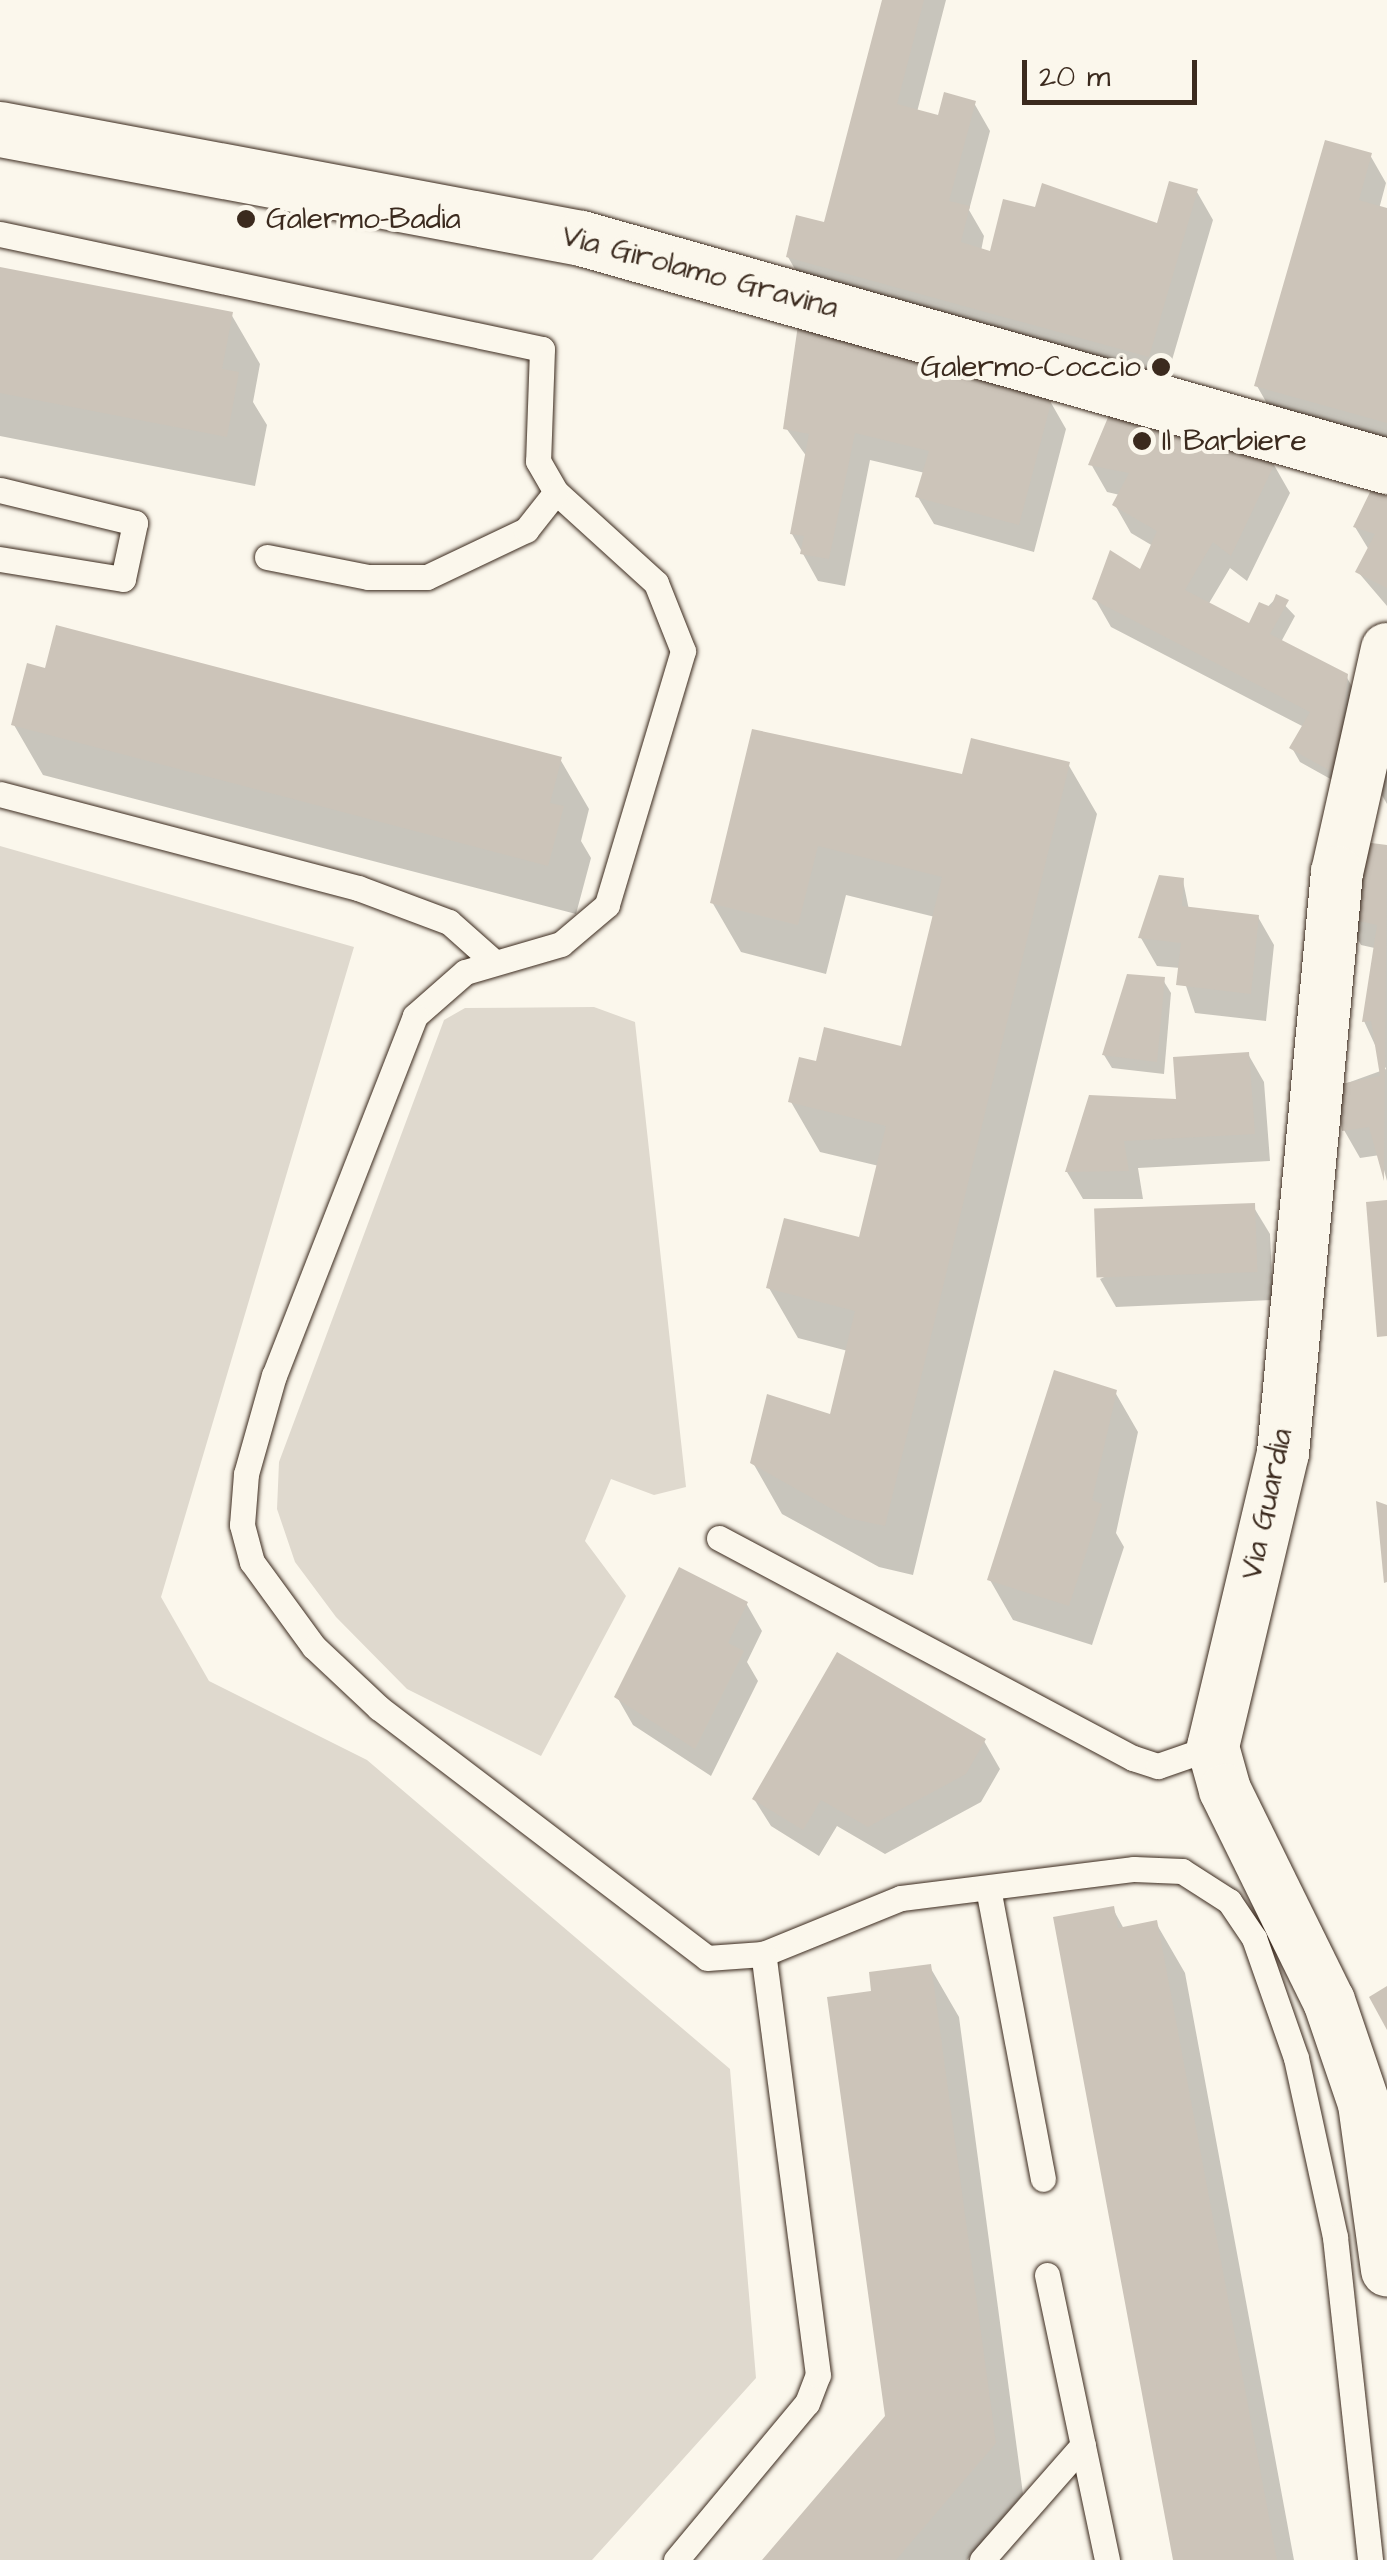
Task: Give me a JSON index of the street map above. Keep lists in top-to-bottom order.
{
  "streets": {
    "main road": ["Via Girolamo Gravina"],
    "street": ["Via Guardia"]
  },
  "places": ["Galermo-Badia", "Galermo-Coccio", "Il Barbiere"],
  "scale_bar": "20 m"
}
